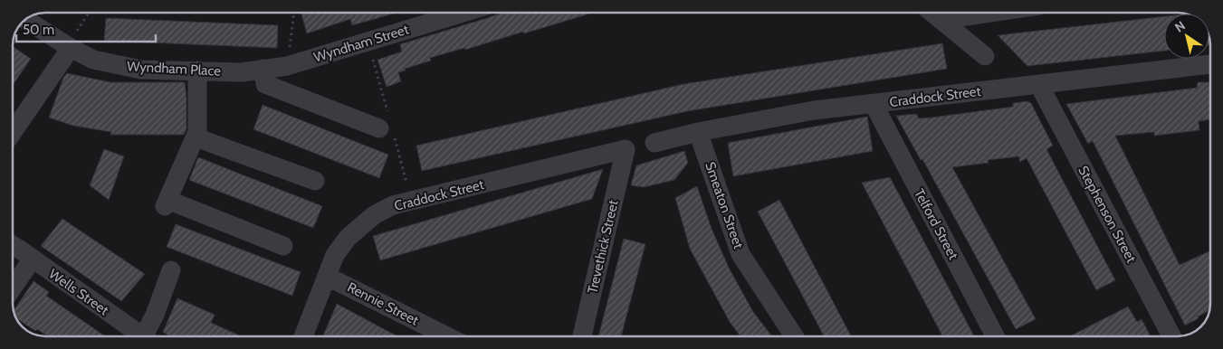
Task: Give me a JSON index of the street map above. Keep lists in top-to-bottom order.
{
  "streets": {
    "street": [
      "Wyndham Street",
      "Wyndham Place",
      "Craddock Street",
      "Smeaton Street",
      "Stephenson Street",
      "Telford Street",
      "Trevethick Street",
      "Wells Street",
      "Rennie Street"
    ]
  },
  "crossings": [
    ["Wyndham Street", "Wyndham Place"],
    ["Craddock Street", "Smeaton Street"],
    ["Craddock Street", "Stephenson Street"],
    ["Craddock Street", "Telford Street"],
    ["Craddock Street", "Trevethick Street"],
    ["Craddock Street", "Rennie Street"]
  ],
  "scale_bar": "50 m",
  "north": "top left"
}
